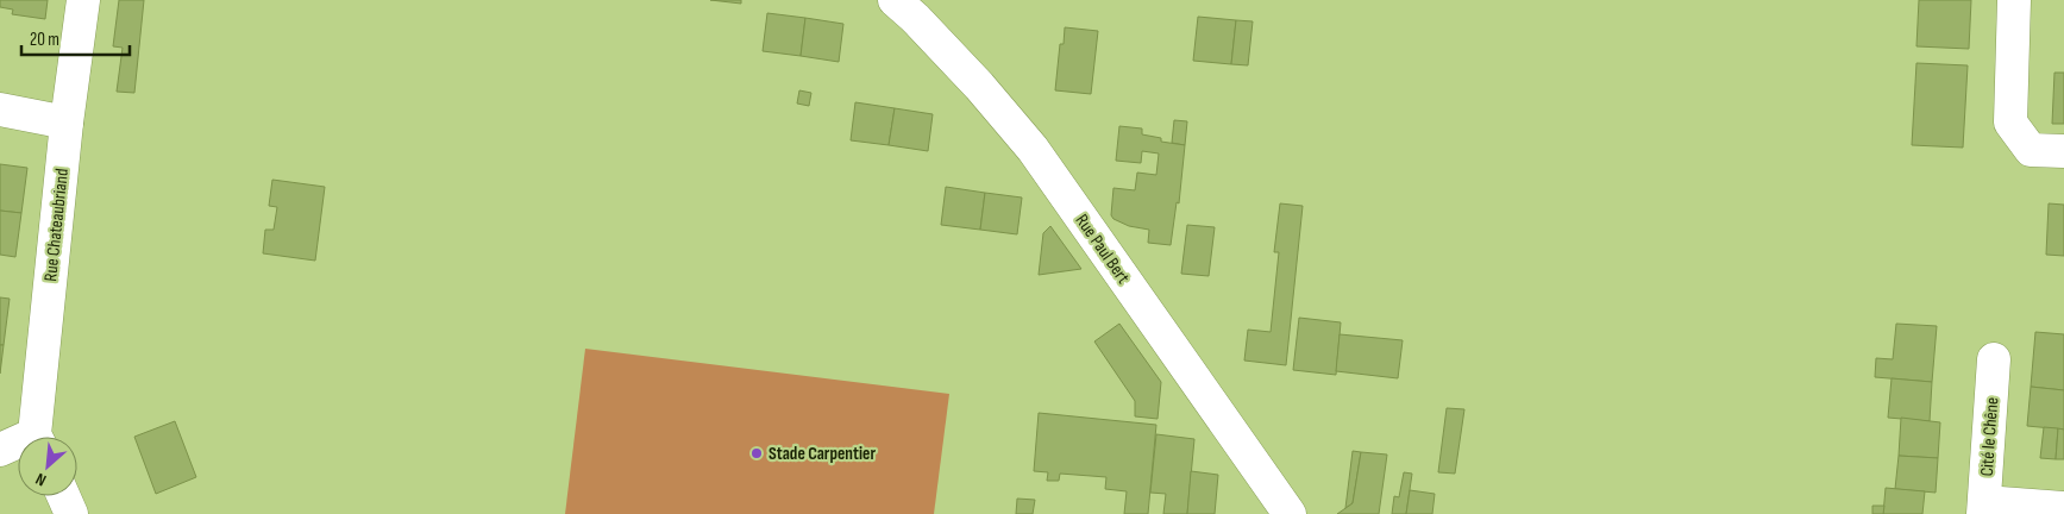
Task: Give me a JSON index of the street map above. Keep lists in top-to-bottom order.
{
  "streets": {
    "street": ["Rue Chateaubriand", "Rue Paul Bert", "Cité le Chêne"]
  },
  "places": ["Stade Carpentier"],
  "scale_bar": "20 m",
  "north": "bottom left"
}
